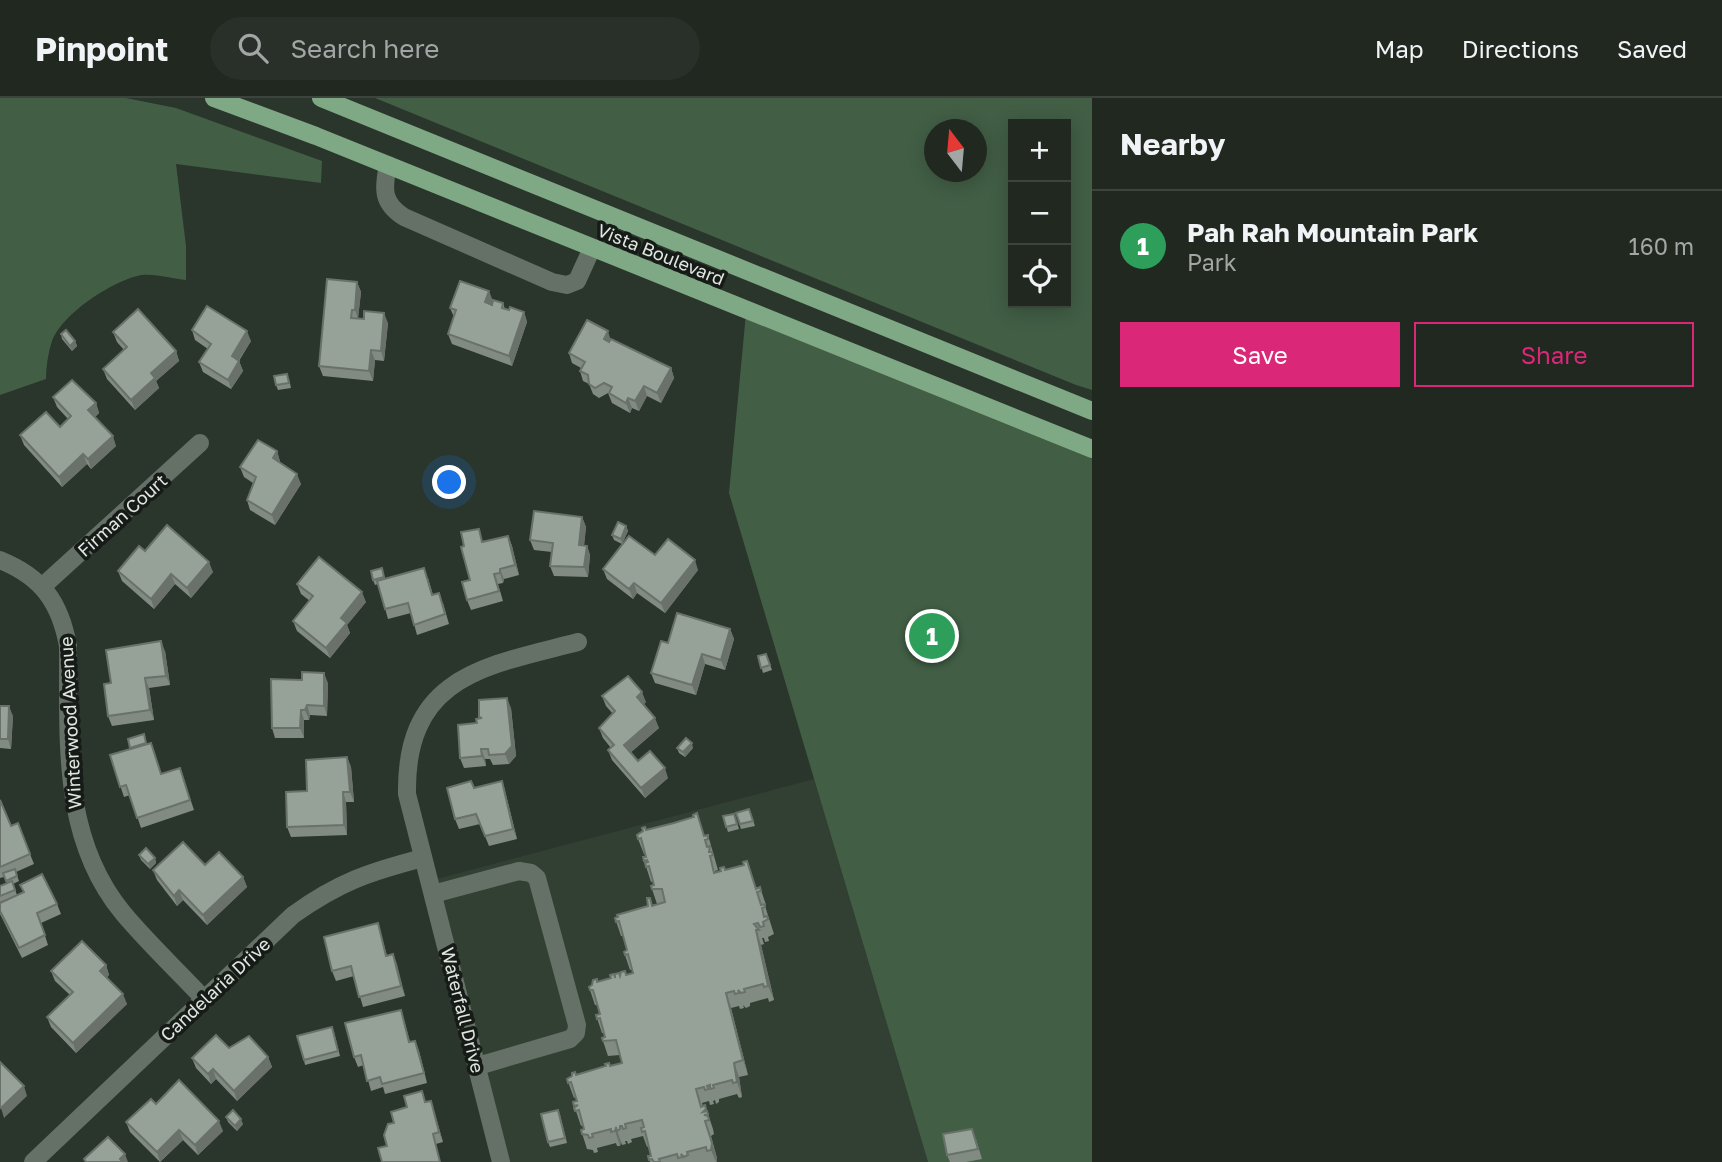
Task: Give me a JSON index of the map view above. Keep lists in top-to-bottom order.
{
  "streets": {
    "main road": ["Vista Boulevard"],
    "street": [
      "Firman Court",
      "Winterwood Avenue",
      "Candelaria Drive",
      "Waterfall Drive"
    ]
  },
  "crossings": [
    ["Firman Court", "Winterwood Avenue"],
    ["Winterwood Avenue", "Candelaria Drive"],
    ["Candelaria Drive", "Waterfall Drive"]
  ],
  "north": "top",
  "page": {
    "header": "Pinpoint",
    "search": "Search here",
    "nav": ["Map", "Directions", "Saved"],
    "heading": "Nearby",
    "map_buttons": ["+", "−"],
    "list": [
      {
        "mark": "1",
        "name": "Pah Rah Mountain Park",
        "note": "Park",
        "value": "160 m"
      }
    ],
    "buttons": ["Save", "Share"],
    "pins": "1"
  }
}
